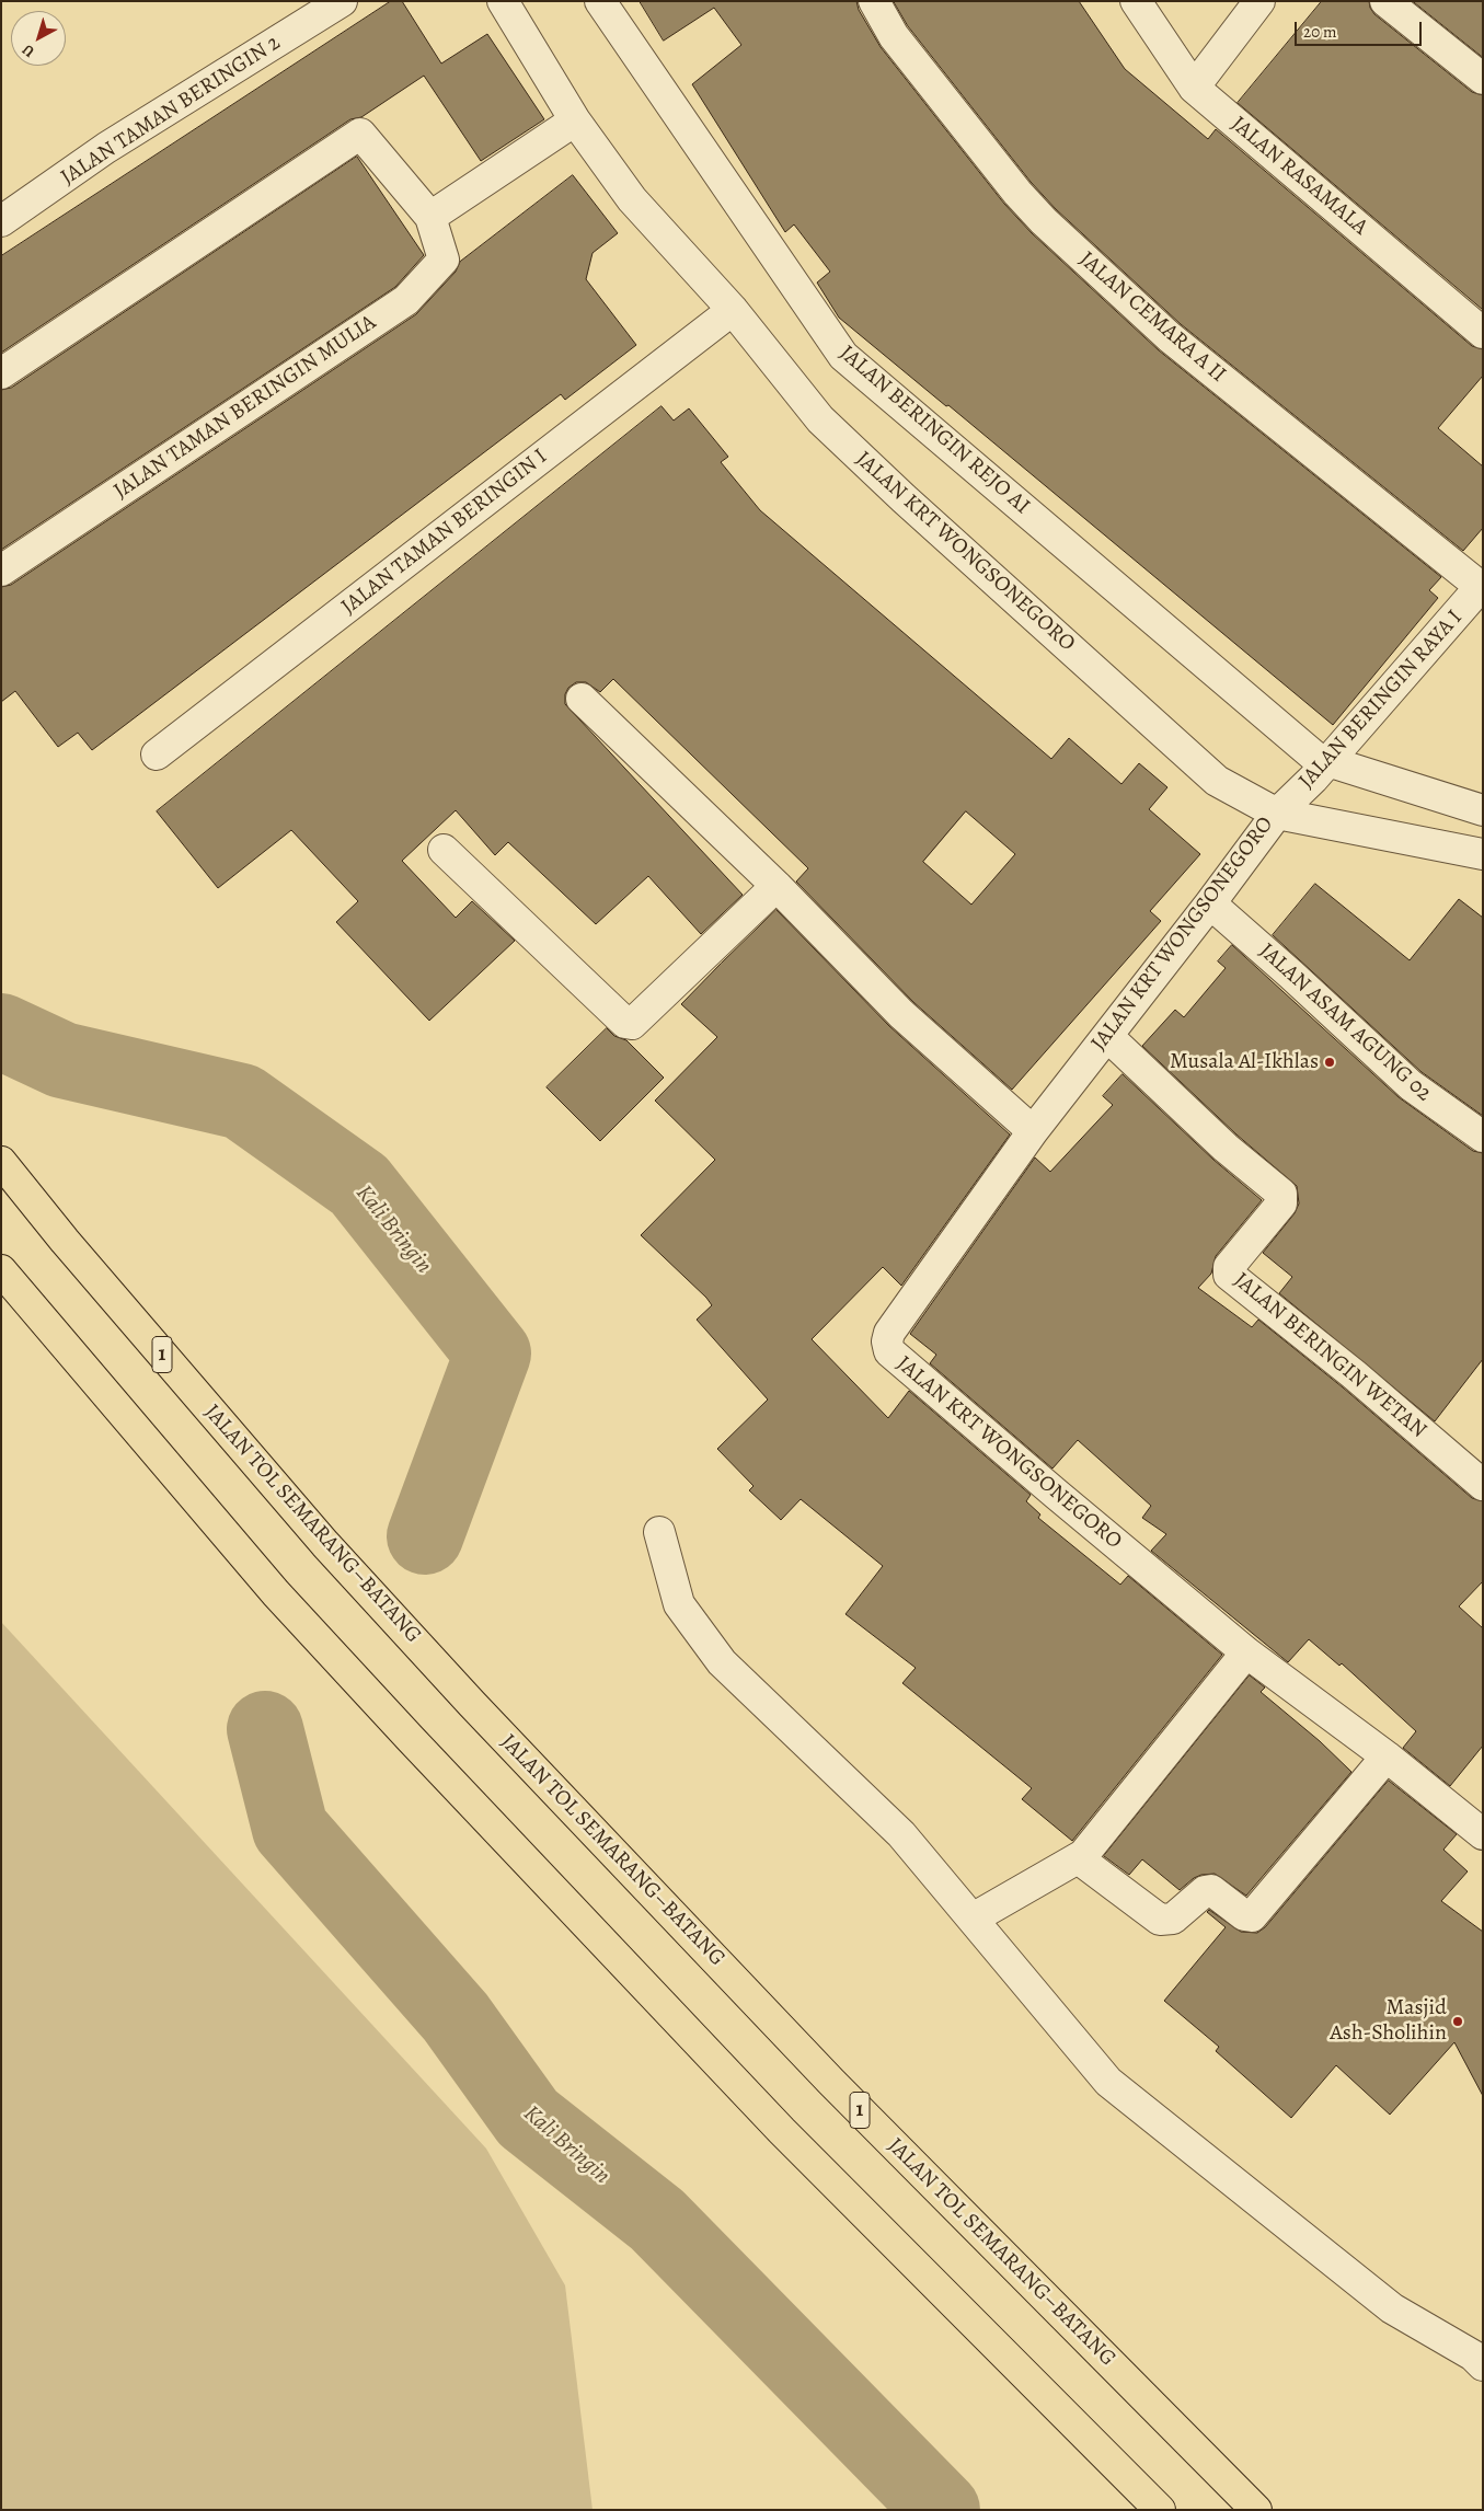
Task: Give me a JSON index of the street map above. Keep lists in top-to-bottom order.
{
  "streets": {
    "highway": ["1", "JALAN TOL SEMARANG–BATANG"],
    "street": [
      "JALAN TAMAN BERINGIN 2",
      "JALAN RASAMALA",
      "JALAN CEMARA A II",
      "JALAN TAMAN BERINGIN MULIA",
      "JALAN BERINGIN REJO AI",
      "JALAN TAMAN BERINGIN I",
      "JALAN KRT WONGSONEGORO",
      "JALAN BERINGIN RAYA I",
      "JALAN ASAM AGUNG 02",
      "JALAN BERINGIN WETAN"
    ]
  },
  "crossings": [
    ["JALAN CEMARA A II", "JALAN BERINGIN RAYA I"],
    ["JALAN BERINGIN REJO AI", "JALAN BERINGIN RAYA I"],
    ["JALAN TAMAN BERINGIN I", "JALAN KRT WONGSONEGORO"],
    ["JALAN KRT WONGSONEGORO", "JALAN BERINGIN RAYA I"],
    ["JALAN KRT WONGSONEGORO", "JALAN ASAM AGUNG 02"],
    ["JALAN KRT WONGSONEGORO", "JALAN BERINGIN WETAN"]
  ],
  "water": ["Kali Bringin"],
  "places": ["Musala Al-Ikhlas", "Masjid Ash-Sholihin"],
  "scale_bar": "20 m",
  "north": "bottom left"
}
